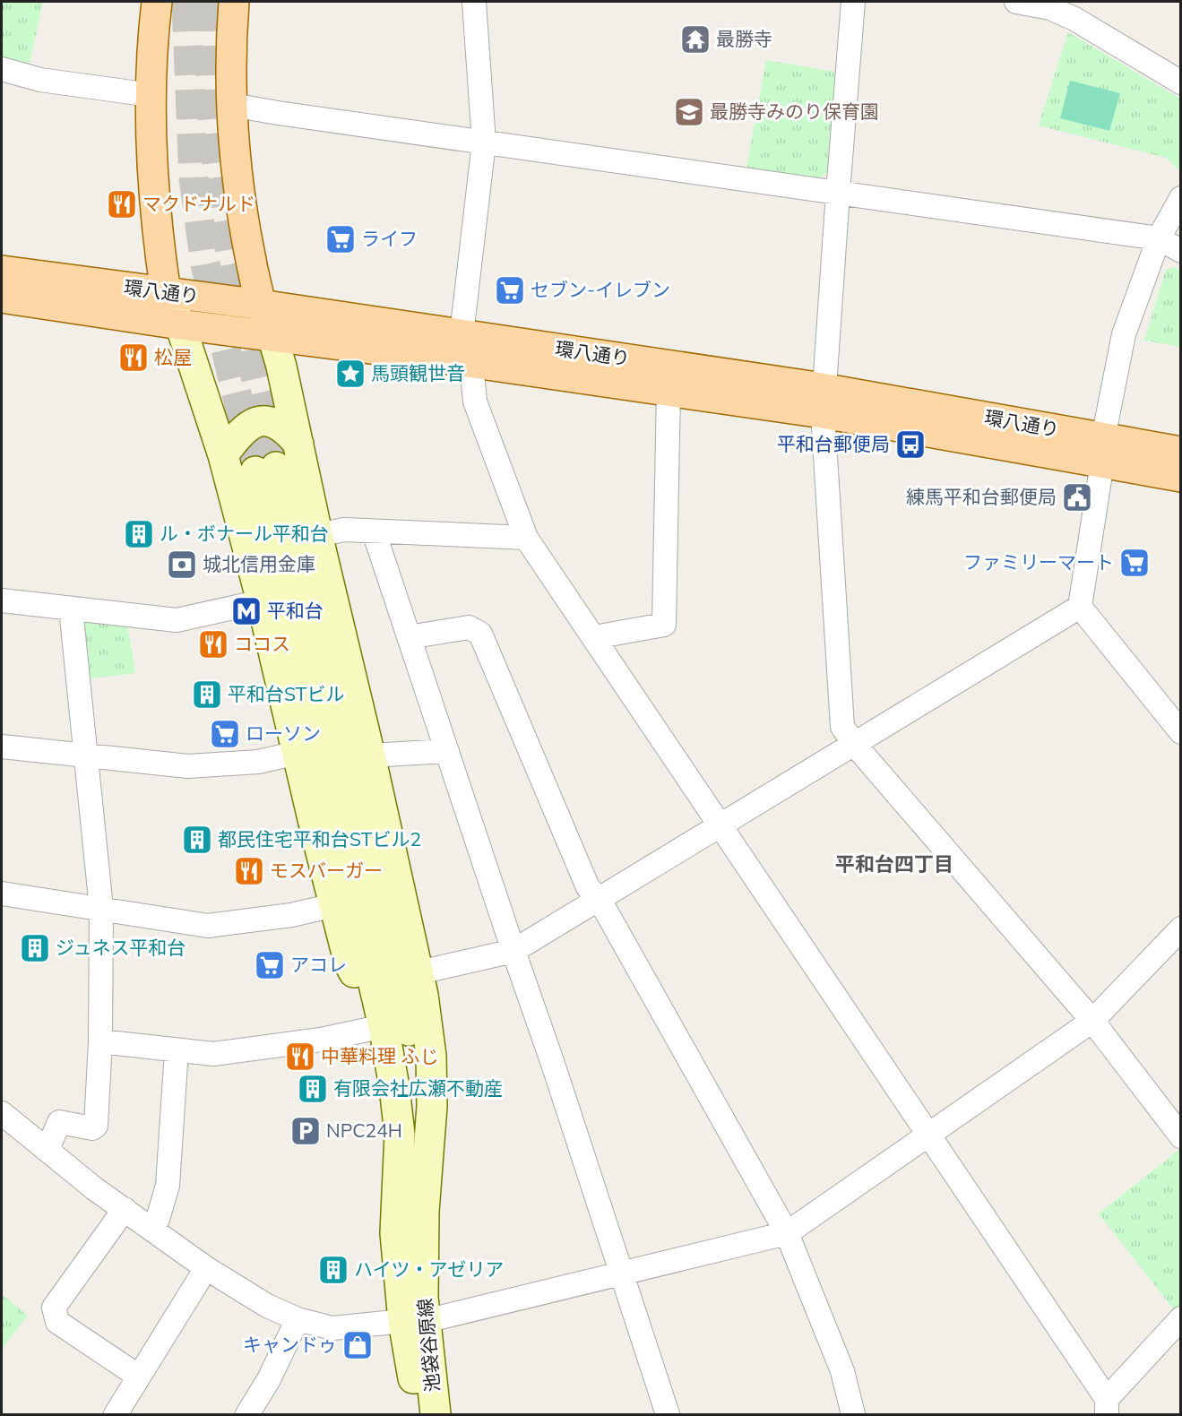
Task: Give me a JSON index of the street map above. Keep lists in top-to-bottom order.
{
  "streets": {
    "main road": ["環八通り", "池袋谷原線"]
  },
  "districts": ["平和台四丁目"],
  "places": {
    "temple": ["最勝寺"],
    "school or university": ["最勝寺みのり保育園"],
    "restaurant": [
      "マクドナルド",
      "松屋",
      "ココス",
      "モスバーガー",
      "中華料理 ふじ"
    ],
    "supermarket": [
      "ライフ",
      "セブン-イレブン",
      "ファミリーマート",
      "ローソン",
      "アコレ"
    ],
    "place": ["馬頭観世音"],
    "bus stop": ["平和台郵便局"],
    "public building": ["練馬平和台郵便局"],
    "building": [
      "ル・ボナール平和台",
      "平和台STビル",
      "都民住宅平和台STビル2",
      "ジュネス平和台",
      "有限会社広瀬不動産",
      "ハイツ・アゼリア"
    ],
    "bank": ["城北信用金庫"],
    "metro station": ["平和台"],
    "parking": ["NPC24H"],
    "shop": ["キャンドゥ"]
  }
}
